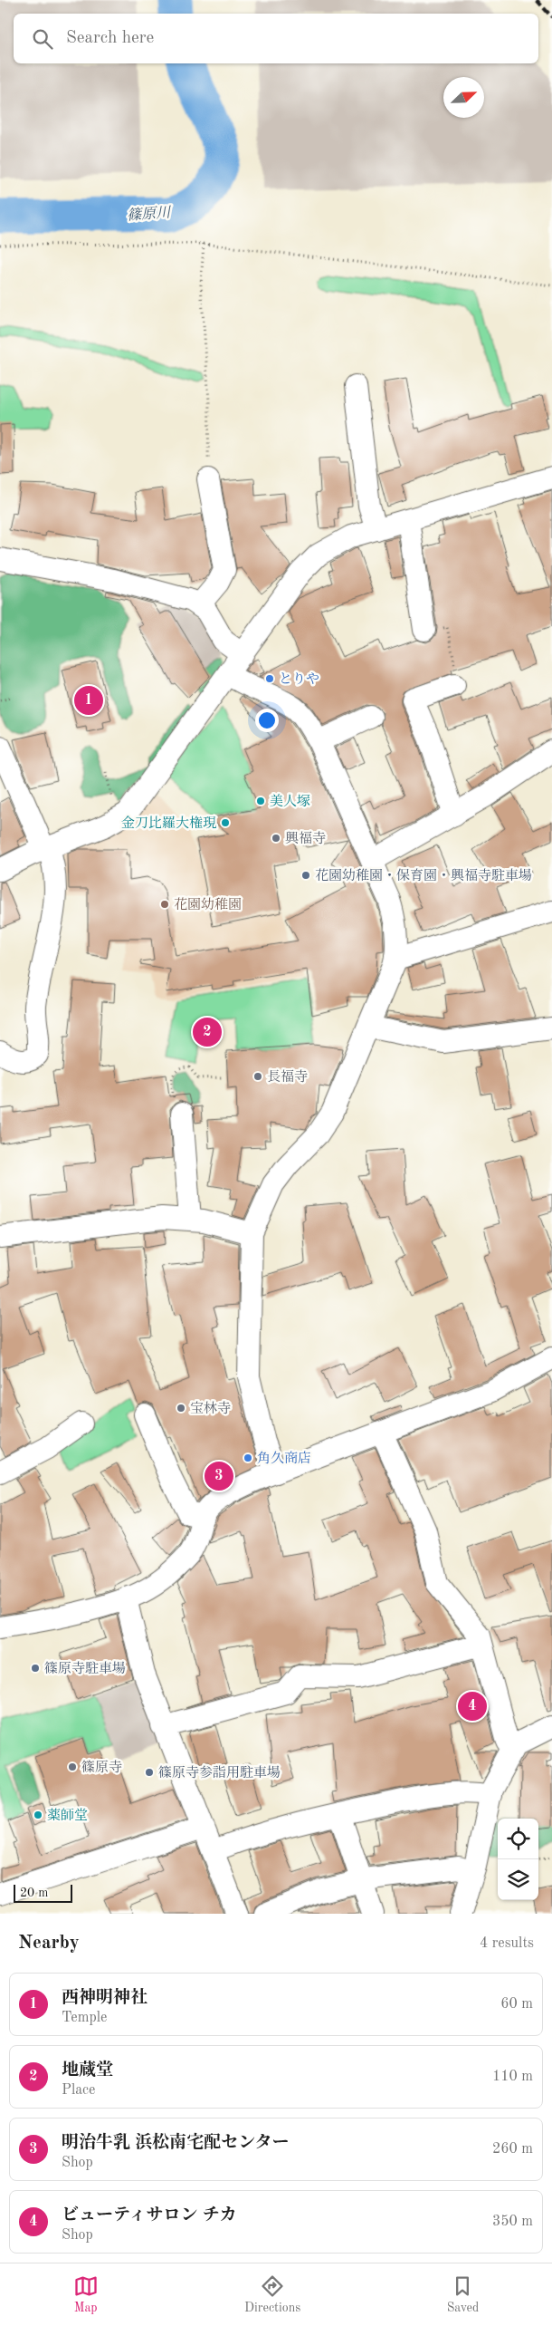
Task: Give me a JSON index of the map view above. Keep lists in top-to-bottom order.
{
  "water": ["篠原川"],
  "places": [
    "とりや",
    "美人塚",
    "金刀比羅大権現",
    "興福寺",
    "花園幼稚園・保育園・興福寺駐車場",
    "花園幼稚園",
    "長福寺",
    "宝林寺",
    "角久商店",
    "篠原寺駐車場",
    "篠原寺",
    "篠原寺参詣用駐車場",
    "薬師堂"
  ],
  "scale_bar": "20 m",
  "north": "top right",
  "page": {
    "search": "Search here",
    "pins": [
      "1",
      "2",
      "3",
      "4"
    ],
    "scale": "20 m",
    "heading": ["Nearby", "4 results"],
    "list": [
      {
        "mark": "1",
        "name": "西神明神社",
        "note": "Temple",
        "value": "60 m"
      },
      {
        "mark": "2",
        "name": "地蔵堂",
        "note": "Place",
        "value": "110 m"
      },
      {
        "mark": "3",
        "name": "明治牛乳 浜松南宅配センター",
        "note": "Shop",
        "value": "260 m"
      },
      {
        "mark": "4",
        "name": "ビューティサロン チカ",
        "note": "Shop",
        "value": "350 m"
      }
    ],
    "nav": ["Map", "Directions", "Saved"]
  }
}
